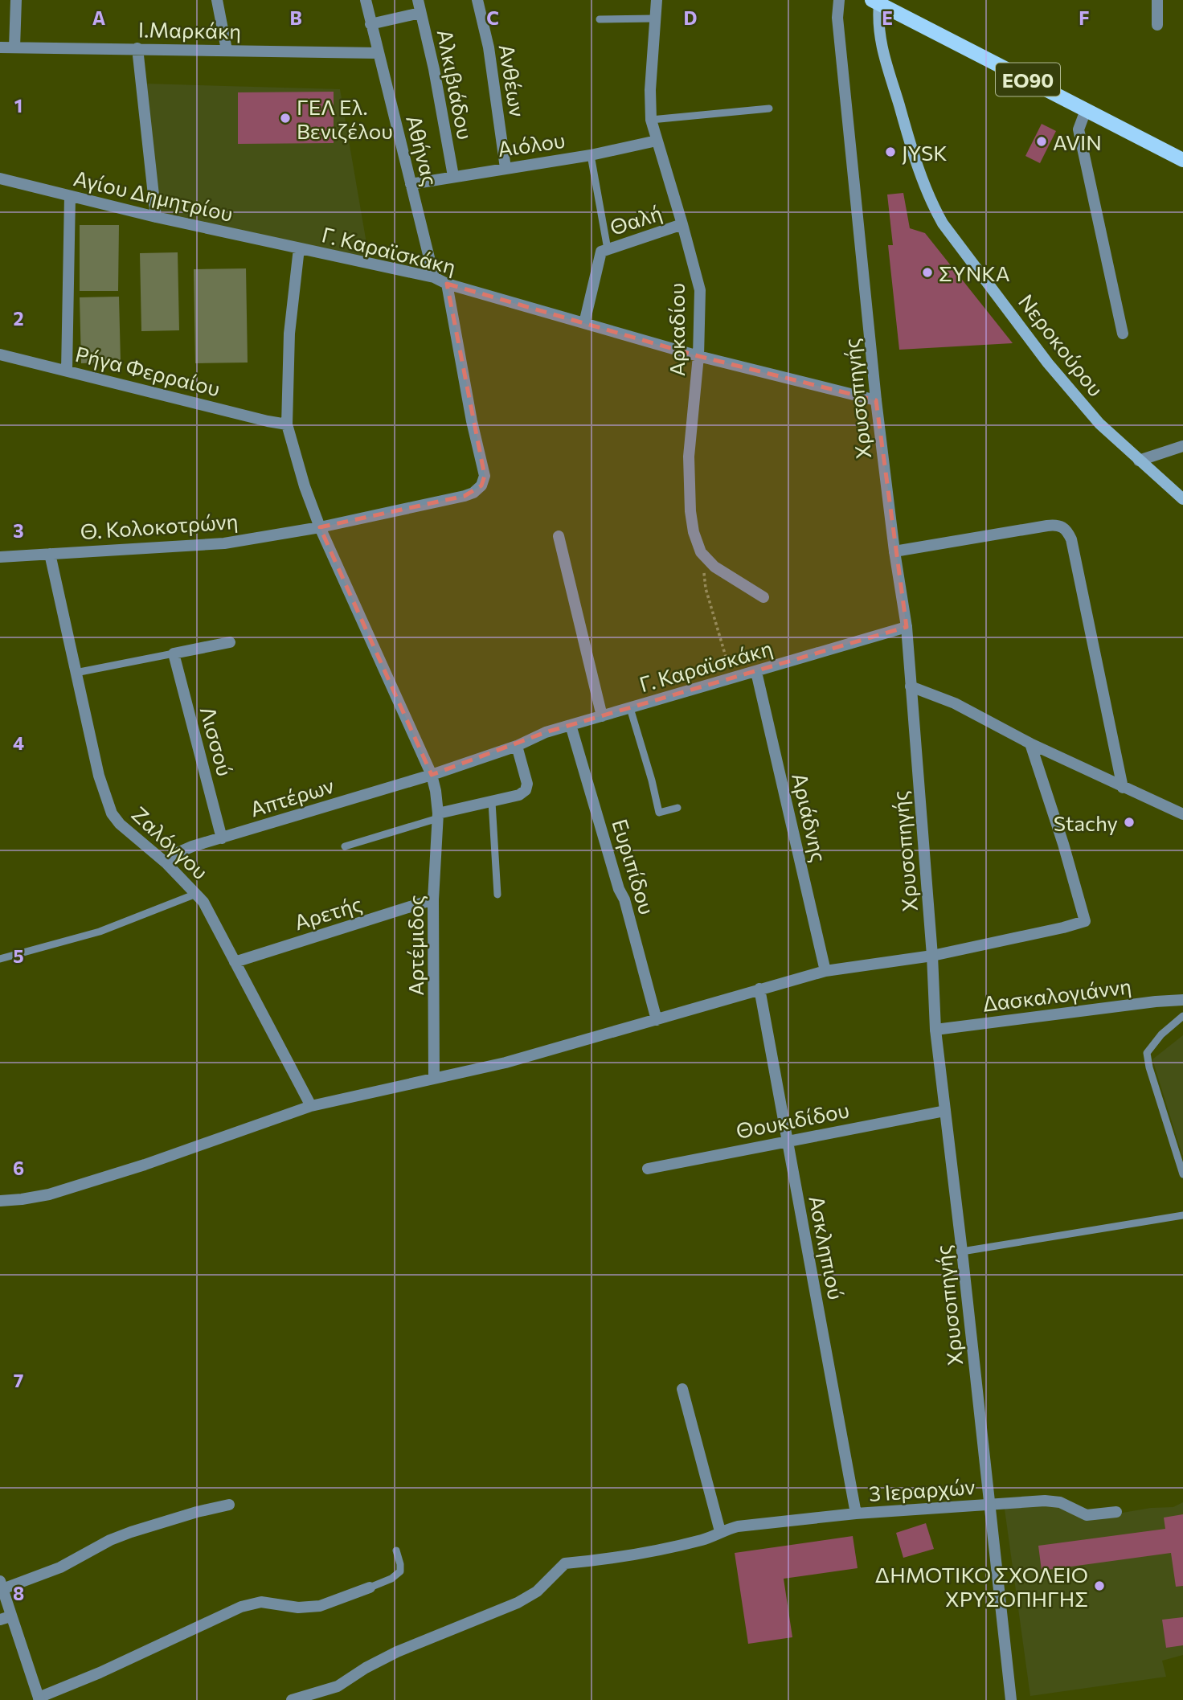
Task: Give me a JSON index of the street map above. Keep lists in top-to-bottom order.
{
  "streets": {
    "main road": ["ΕΟ90", "Νεροκούρου"],
    "street": [
      "Ι.Μαρκάκη",
      "Ανθέων",
      "Αλκιβιάδου",
      "Αιόλου",
      "Αθήνας",
      "Αγίου Δημητρίου",
      "Θαλή",
      "Γ. Καραϊσκάκη",
      "Αρκαδίου",
      "Ρήγα Φερραίου",
      "Χρυσοπηγής",
      "Θ. Κολοκοτρώνη",
      "Λισσού",
      "Απτέρων",
      "Αριάδνης",
      "Ζαλόγγου",
      "Ευριπίδου",
      "Αρετής",
      "Αρτέμιδος",
      "Δασκαλογιάννη",
      "Θουκιδίδου",
      "Ασκληπιού",
      "3 Ιεραρχών"
    ]
  },
  "crossings": [
    ["Ι.Μαρκάκη", "Αθήνας"],
    ["ΕΟ90", "Νεροκούρου"],
    ["Ανθέων", "Αιόλου"],
    ["Αλκιβιάδου", "Αιόλου"],
    ["Αιόλου", "Αθήνας"],
    ["Αιόλου", "Αρκαδίου"],
    ["Αθήνας", "Γ. Καραϊσκάκη"],
    ["Αγίου Δημητρίου", "Γ. Καραϊσκάκη"],
    ["Θαλή", "Αρκαδίου"],
    ["Γ. Καραϊσκάκη", "Αρκαδίου"],
    ["Γ. Καραϊσκάκη", "Ρήγα Φερραίου"],
    ["Γ. Καραϊσκάκη", "Χρυσοπηγής"],
    ["Γ. Καραϊσκάκη", "Θ. Κολοκοτρώνη"],
    ["Γ. Καραϊσκάκη", "Απτέρων"],
    ["Γ. Καραϊσκάκη", "Αριάδνης"],
    ["Γ. Καραϊσκάκη", "Ευριπίδου"],
    ["Γ. Καραϊσκάκη", "Αρτέμιδος"],
    ["Χρυσοπηγής", "Δασκαλογιάννη"],
    ["Χρυσοπηγής", "Θουκιδίδου"],
    ["Χρυσοπηγής", "3 Ιεραρχών"],
    ["Θ. Κολοκοτρώνη", "Ζαλόγγου"],
    ["Λισσού", "Απτέρων"],
    ["Απτέρων", "Ζαλόγγου"],
    ["Ζαλόγγου", "Αρετής"],
    ["Αρετής", "Αρτέμιδος"],
    ["Θουκιδίδου", "Ασκληπιού"],
    ["Ασκληπιού", "3 Ιεραρχών"]
  ],
  "places": [
    "ΓΕΛ Ελ. Βενιζέλου",
    "AVIN",
    "JYSK",
    "ΣΥΝΚΑ",
    "Stachy",
    "ΔΗΜΟΤΙΚΟ ΣΧΟΛΕΙΟ ΧΡΥΣΟΠΗΓΗΣ"
  ],
  "grid": {
    "columns": [
      "A",
      "B",
      "C",
      "D",
      "E",
      "F"
    ],
    "rows": [
      "1",
      "2",
      "3",
      "4",
      "5",
      "6",
      "7",
      "8"
    ]
  }
}
